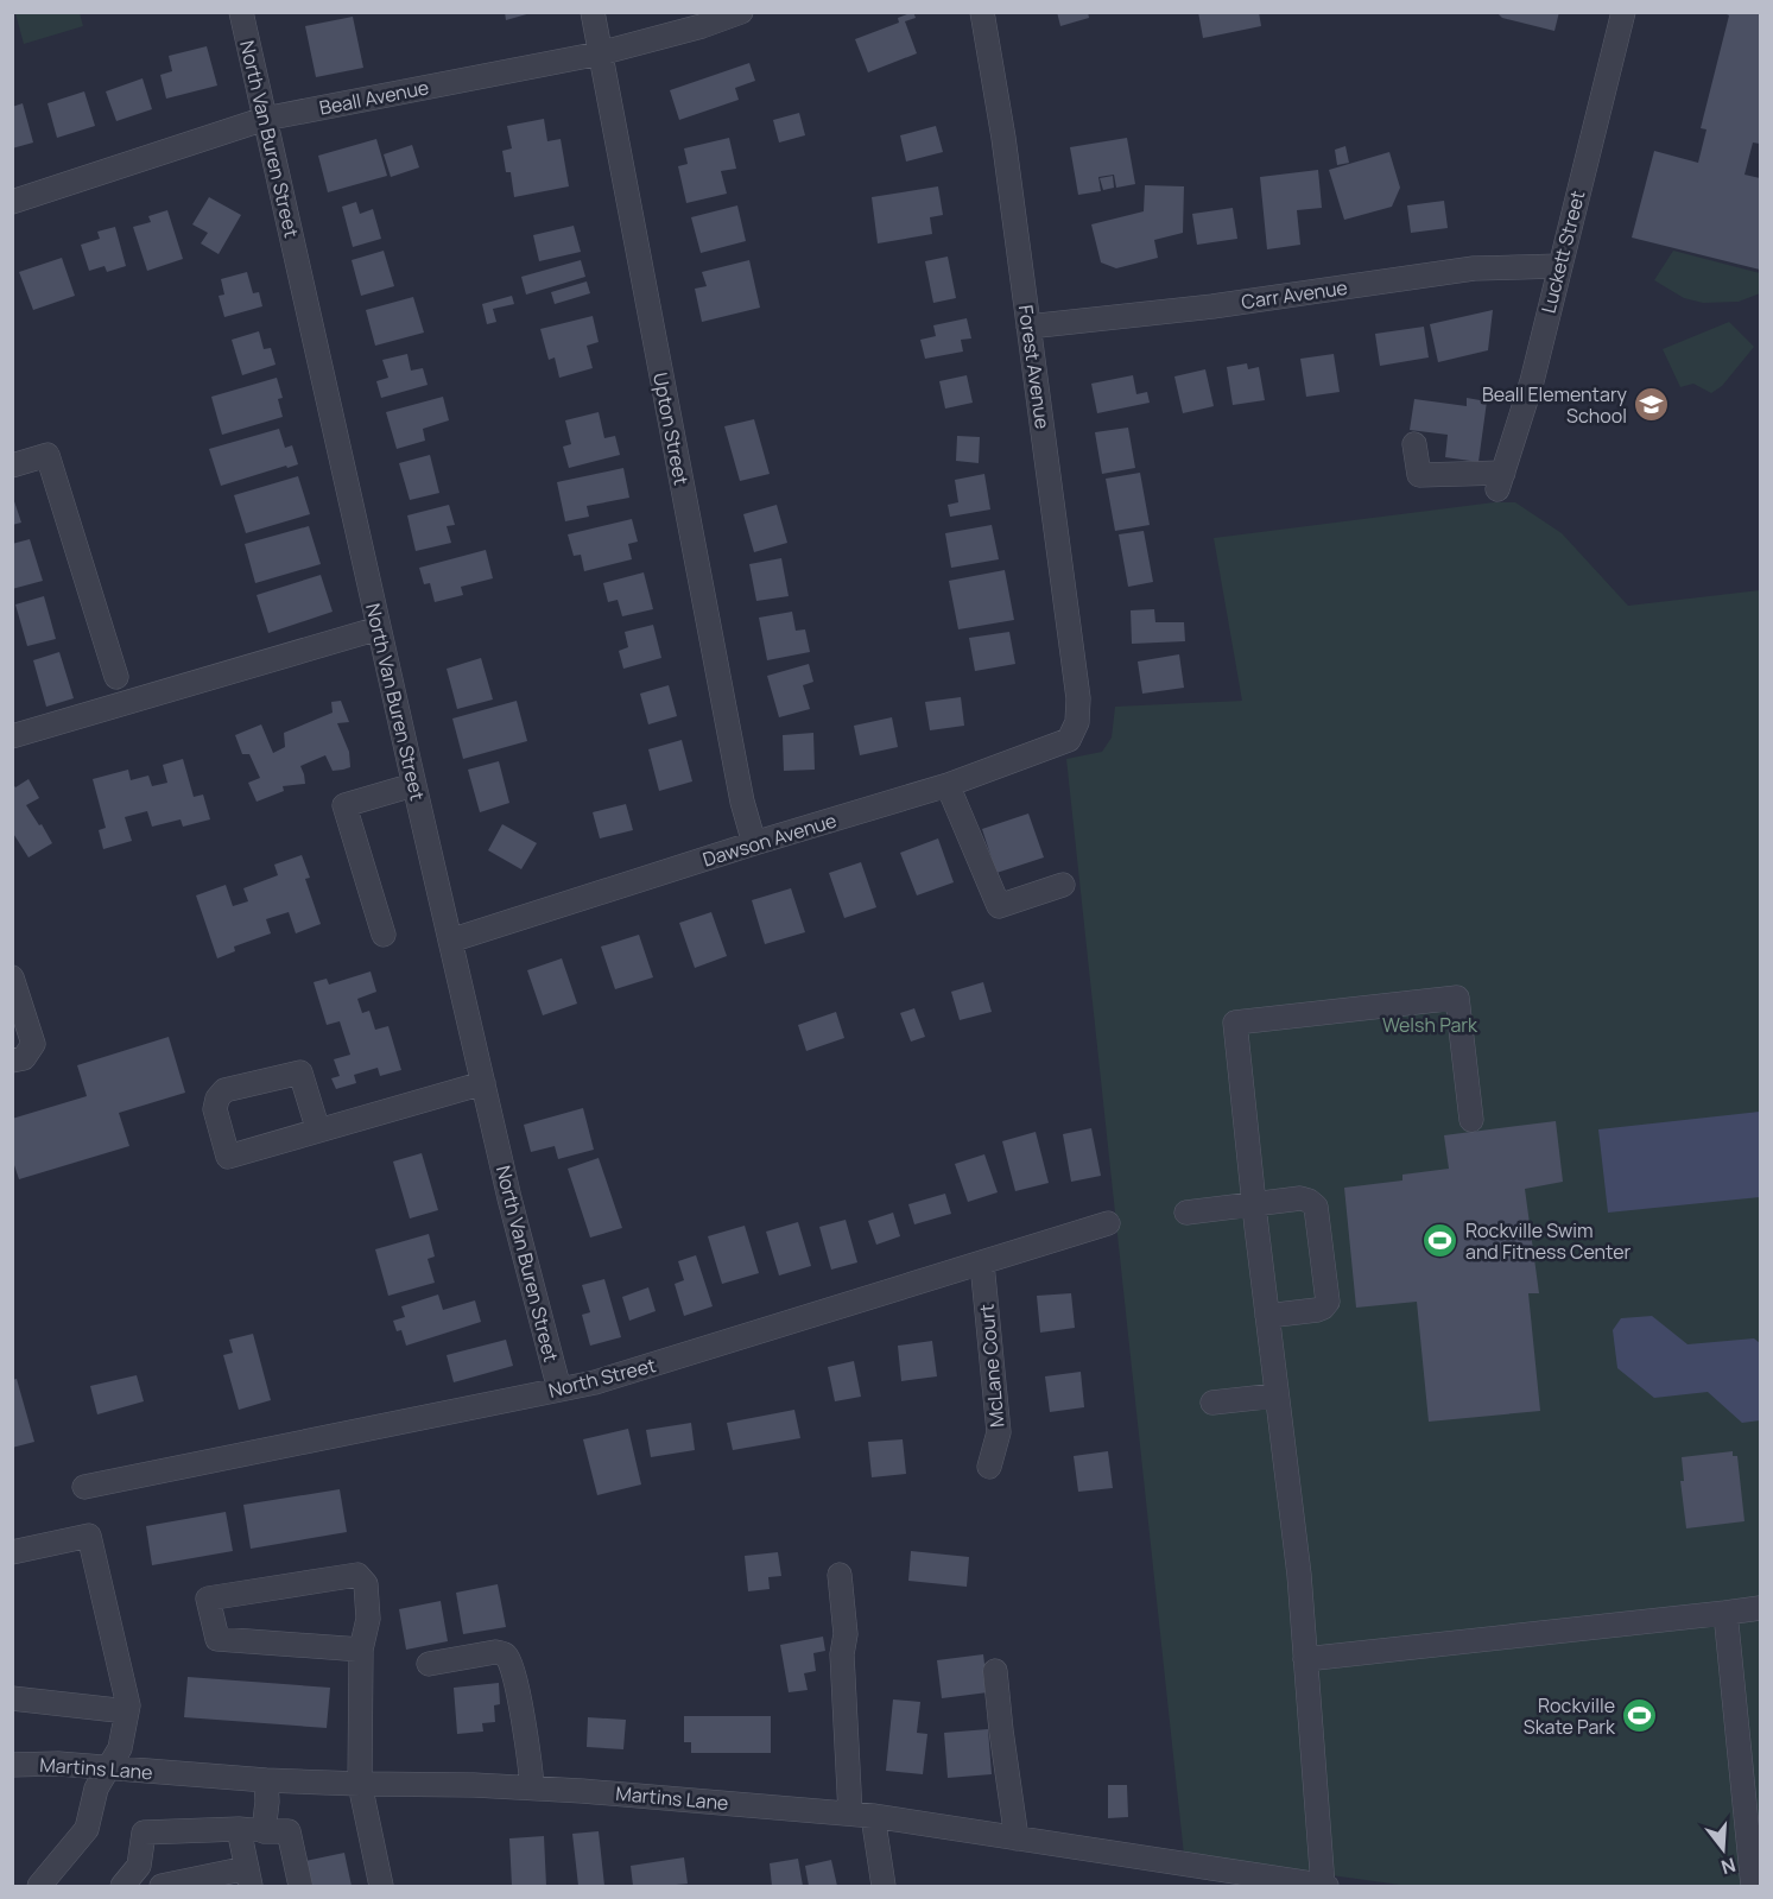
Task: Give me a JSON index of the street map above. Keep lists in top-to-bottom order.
{
  "streets": {
    "street": [
      "Beall Avenue",
      "North Van Buren Street",
      "Luckett Street",
      "Carr Avenue",
      "Forest Avenue",
      "Upton Street",
      "Dawson Avenue",
      "McLane Court",
      "North Street",
      "Martins Lane"
    ]
  },
  "crossings": [
    ["Beall Avenue", "North Van Buren Street"],
    ["Beall Avenue", "Upton Street"],
    ["North Van Buren Street", "Dawson Avenue"],
    ["North Van Buren Street", "North Street"],
    ["Luckett Street", "Carr Avenue"],
    ["Carr Avenue", "Forest Avenue"],
    ["Forest Avenue", "Dawson Avenue"],
    ["Upton Street", "Dawson Avenue"],
    ["McLane Court", "North Street"]
  ],
  "parks": ["Welsh Park"],
  "places": {
    "school or university": ["Beall Elementary School"],
    "sports": ["Rockville Swim and Fitness Center", "Rockville Skate Park"]
  },
  "north": "bottom"
}
